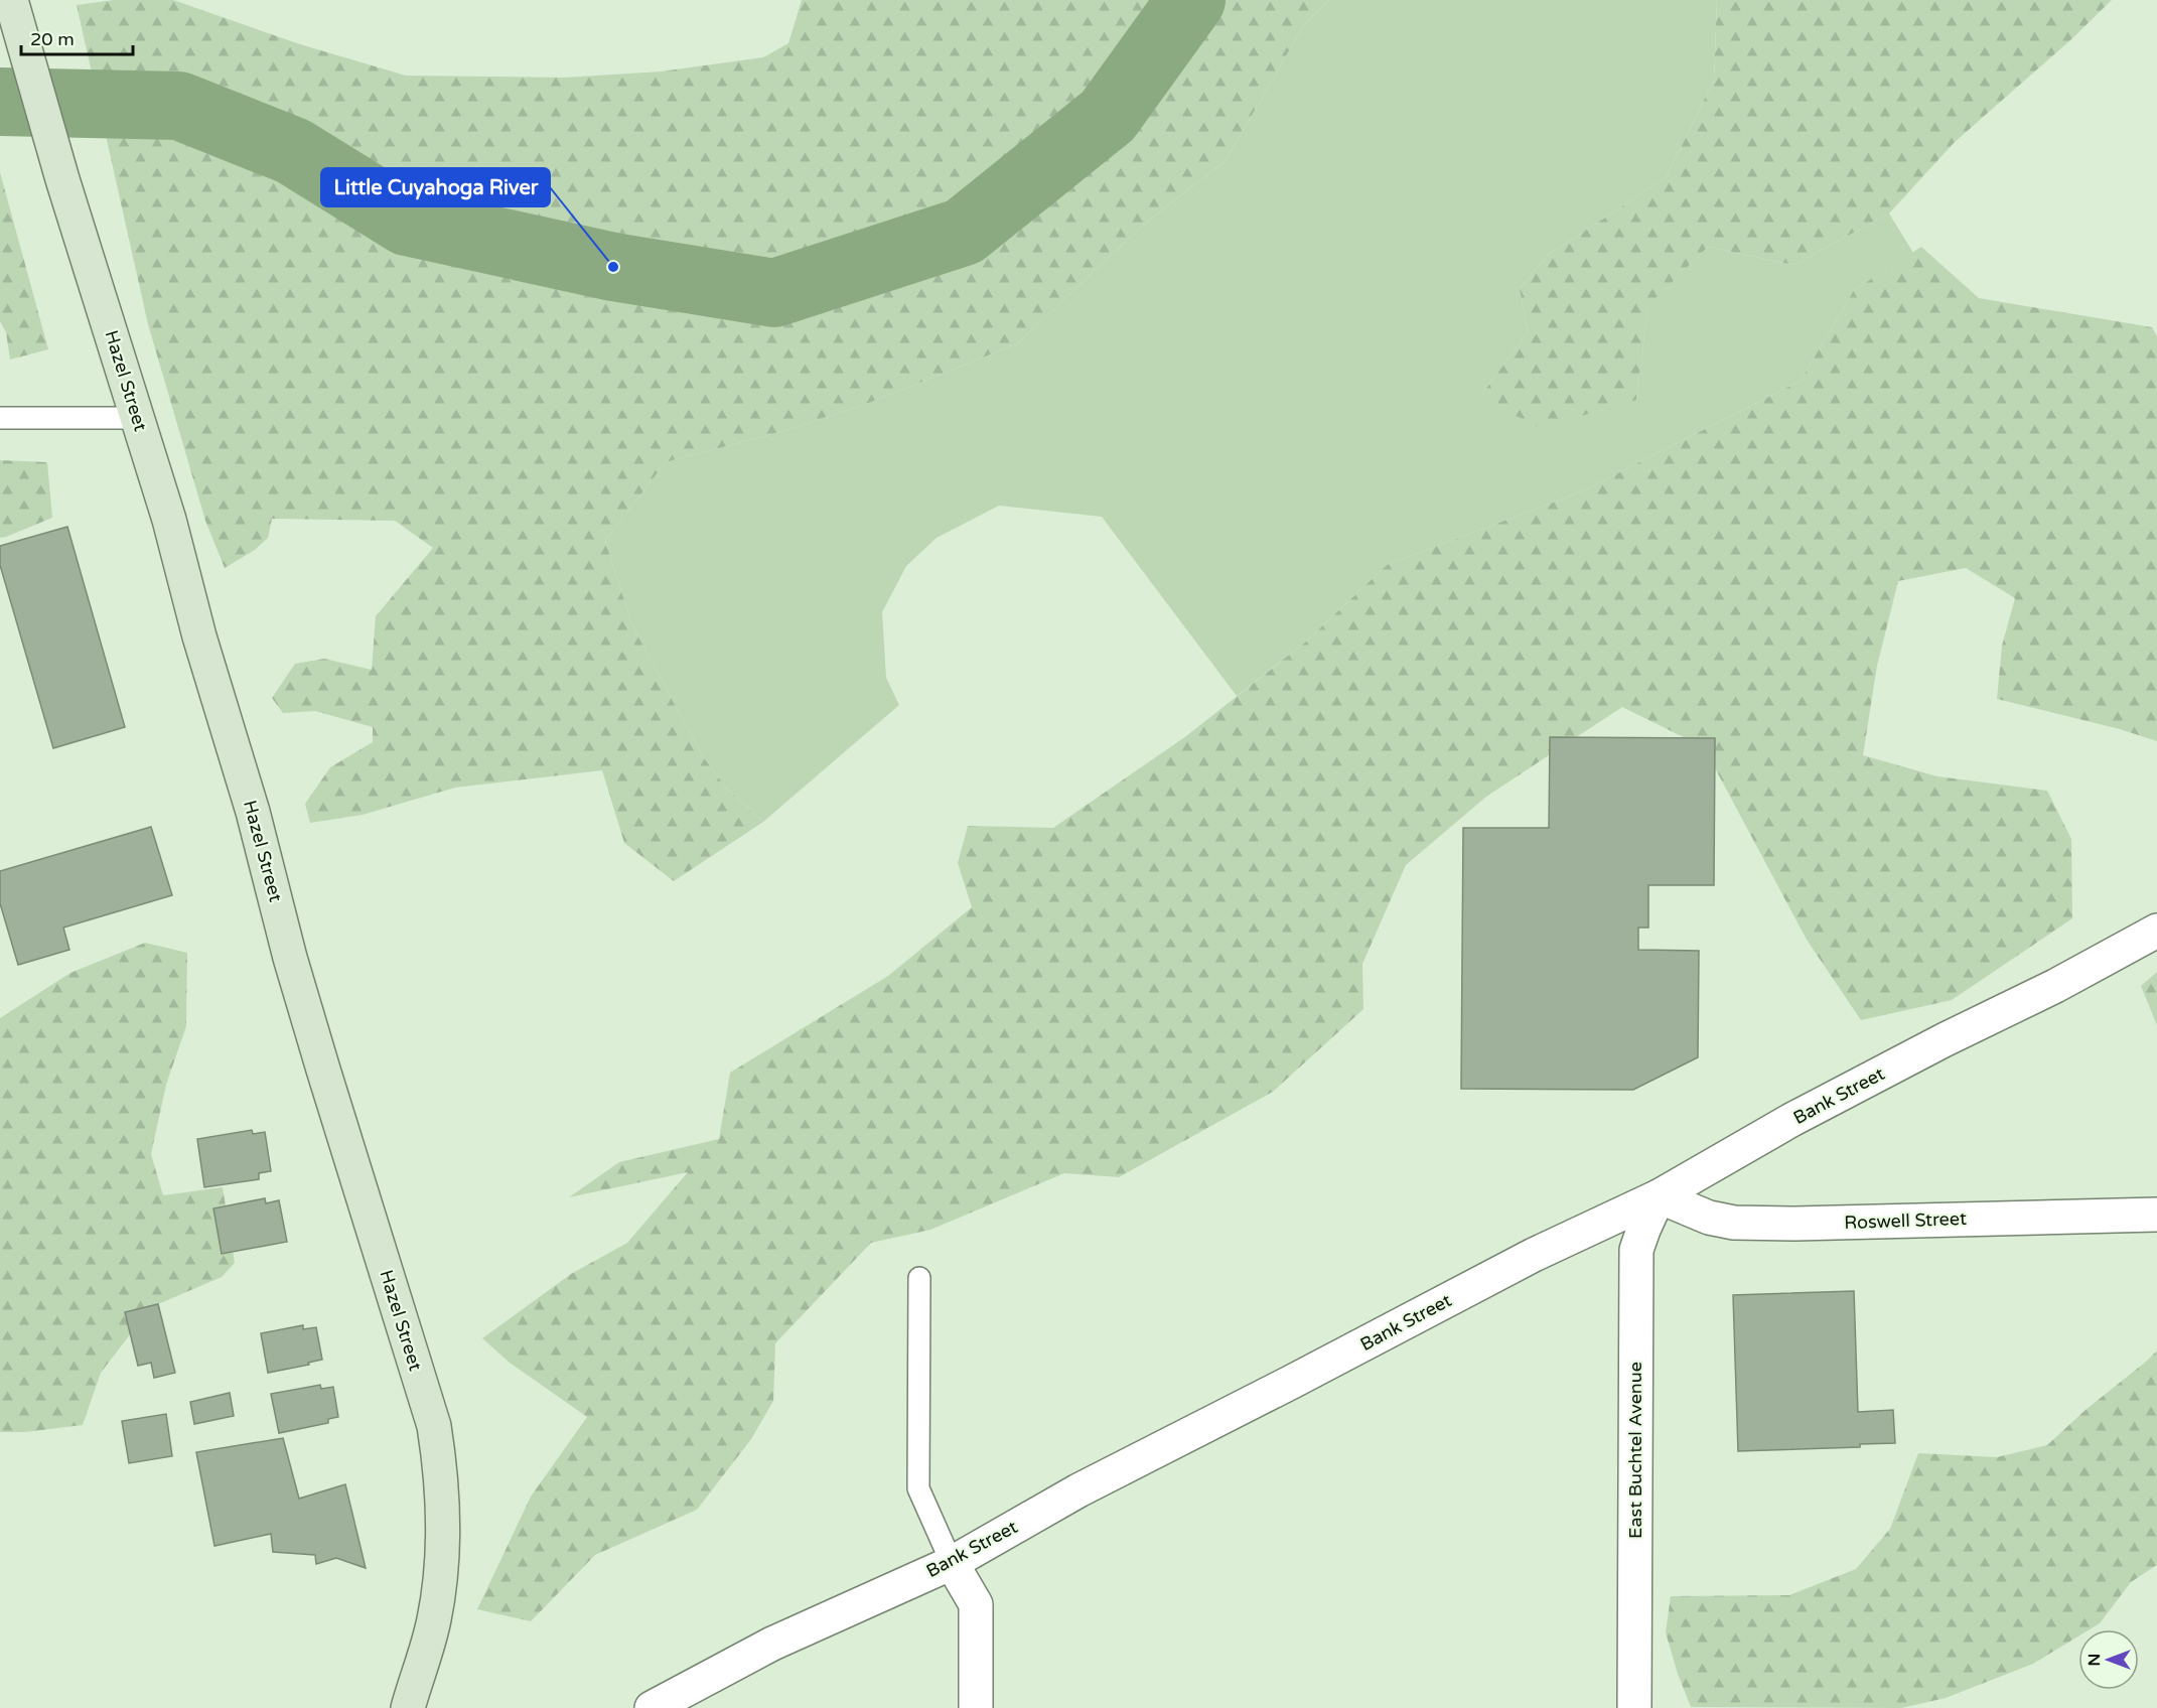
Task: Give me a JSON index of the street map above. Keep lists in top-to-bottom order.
{
  "streets": {
    "street": [
      "Hazel Street",
      "Bank Street",
      "Roswell Street",
      "East Buchtel Avenue"
    ]
  },
  "crossings": [
    ["Bank Street", "Roswell Street"],
    ["Bank Street", "East Buchtel Avenue"],
    ["Roswell Street", "East Buchtel Avenue"]
  ],
  "places": ["Little Cuyahoga River"],
  "scale_bar": "20 m",
  "north": "left"
}
